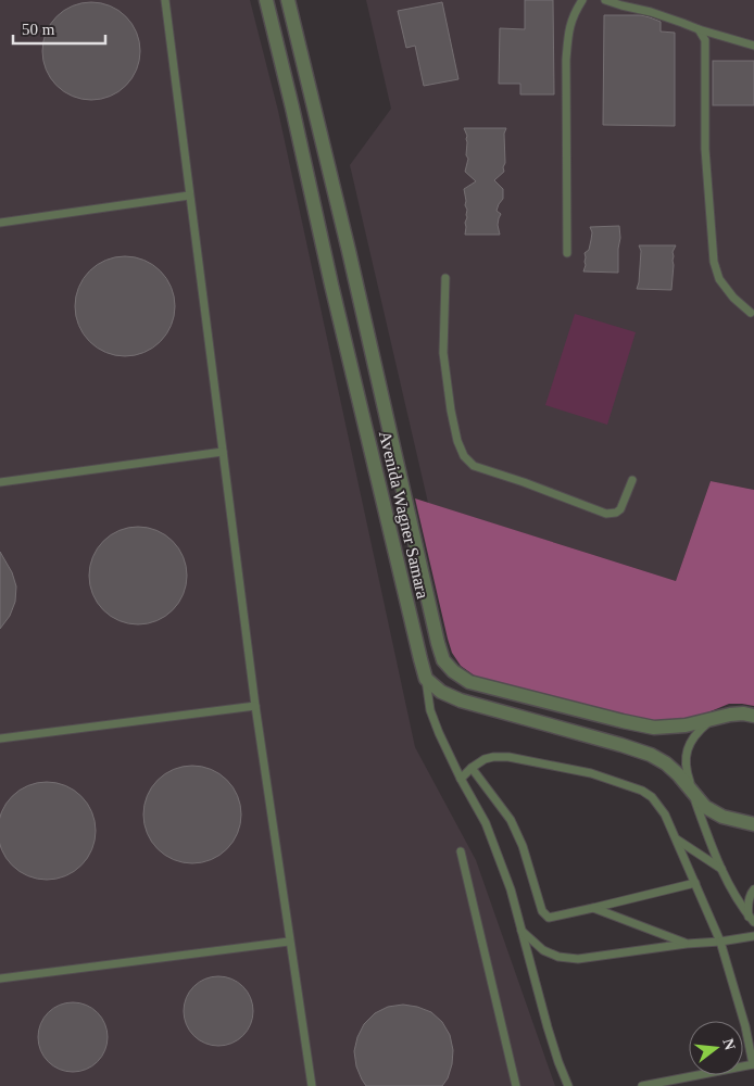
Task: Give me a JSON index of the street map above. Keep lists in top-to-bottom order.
{
  "streets": {
    "street": ["Avenida Wagner Samara"]
  },
  "scale_bar": "50 m",
  "north": "right"
}
